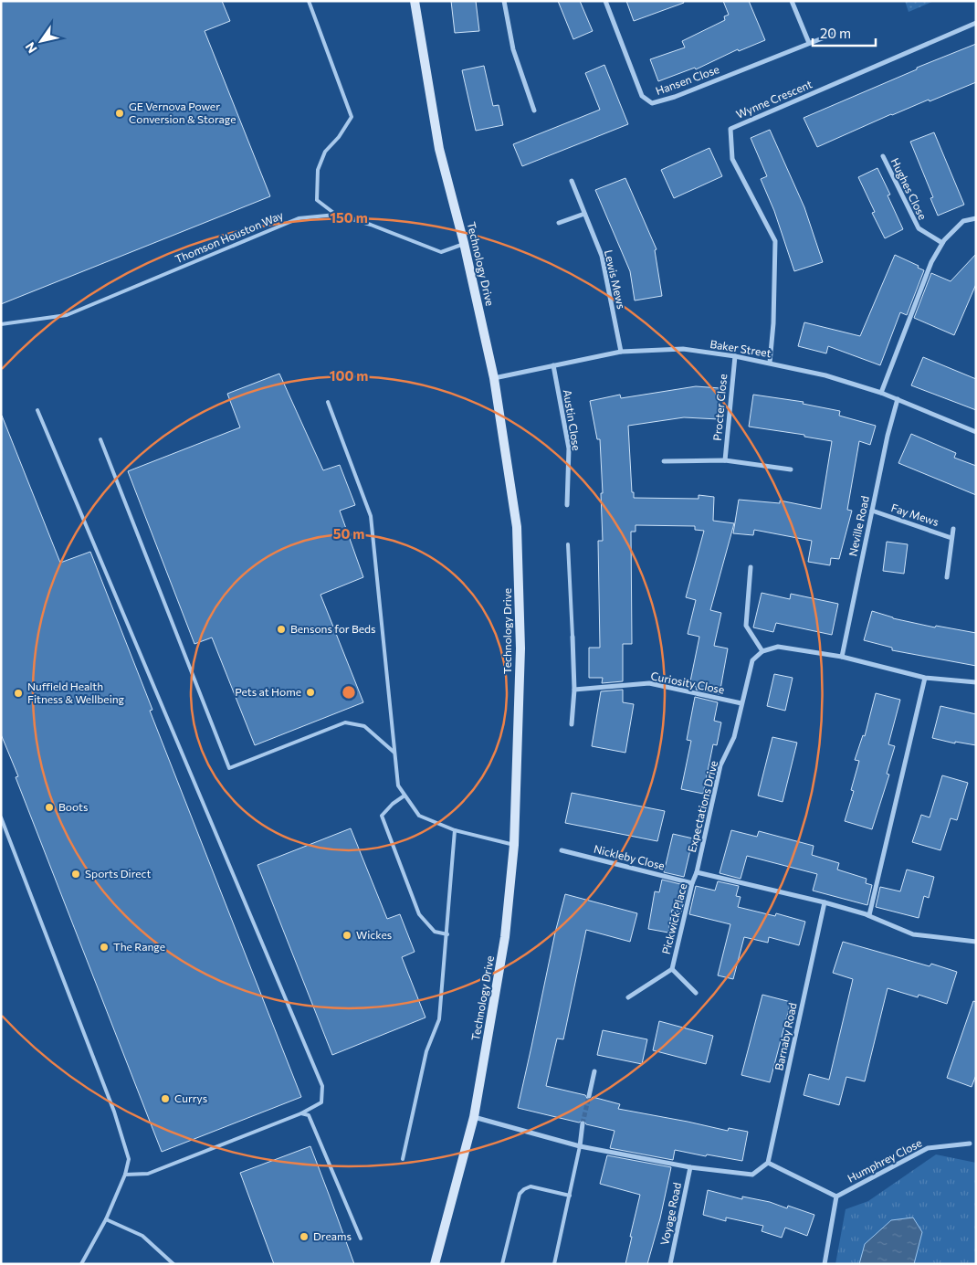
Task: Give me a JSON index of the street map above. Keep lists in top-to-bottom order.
{
  "streets": {
    "street": [
      "Hansen Close",
      "Wynne Crescent",
      "Hughes Close",
      "Technology Drive",
      "Lewis Mews",
      "Baker Street",
      "Procter Close",
      "Austin Close",
      "Fay Mews",
      "Neville Road",
      "Curiosity Close",
      "Expectations Drive",
      "Nickleby Close",
      "Pickwick Place",
      "Barnaby Road",
      "Humphrey Close",
      "Voyage Road"
    ],
    "lane": ["Thomson Houston Way"]
  },
  "crossings": [
    ["Wynne Crescent", "Baker Street"],
    ["Thomson Houston Way", "Technology Drive"],
    ["Technology Drive", "Baker Street"],
    ["Lewis Mews", "Baker Street"],
    ["Baker Street", "Procter Close"],
    ["Baker Street", "Austin Close"],
    ["Baker Street", "Neville Road"],
    ["Fay Mews", "Neville Road"],
    ["Curiosity Close", "Expectations Drive"],
    ["Expectations Drive", "Pickwick Place"],
    ["Nickleby Close", "Pickwick Place"]
  ],
  "places": [
    "GE Vernova Power Conversion & Storage",
    "Bensons for Beds",
    "Pets at Home",
    "Nuffield Health Fitness & Wellbeing",
    "Boots",
    "Sports Direct",
    "Wickes",
    "The Range",
    "Currys",
    "Dreams"
  ],
  "scale_bar": "20 m",
  "north": "bottom left",
  "rings": ["150 m", "100 m", "50 m"]
}
